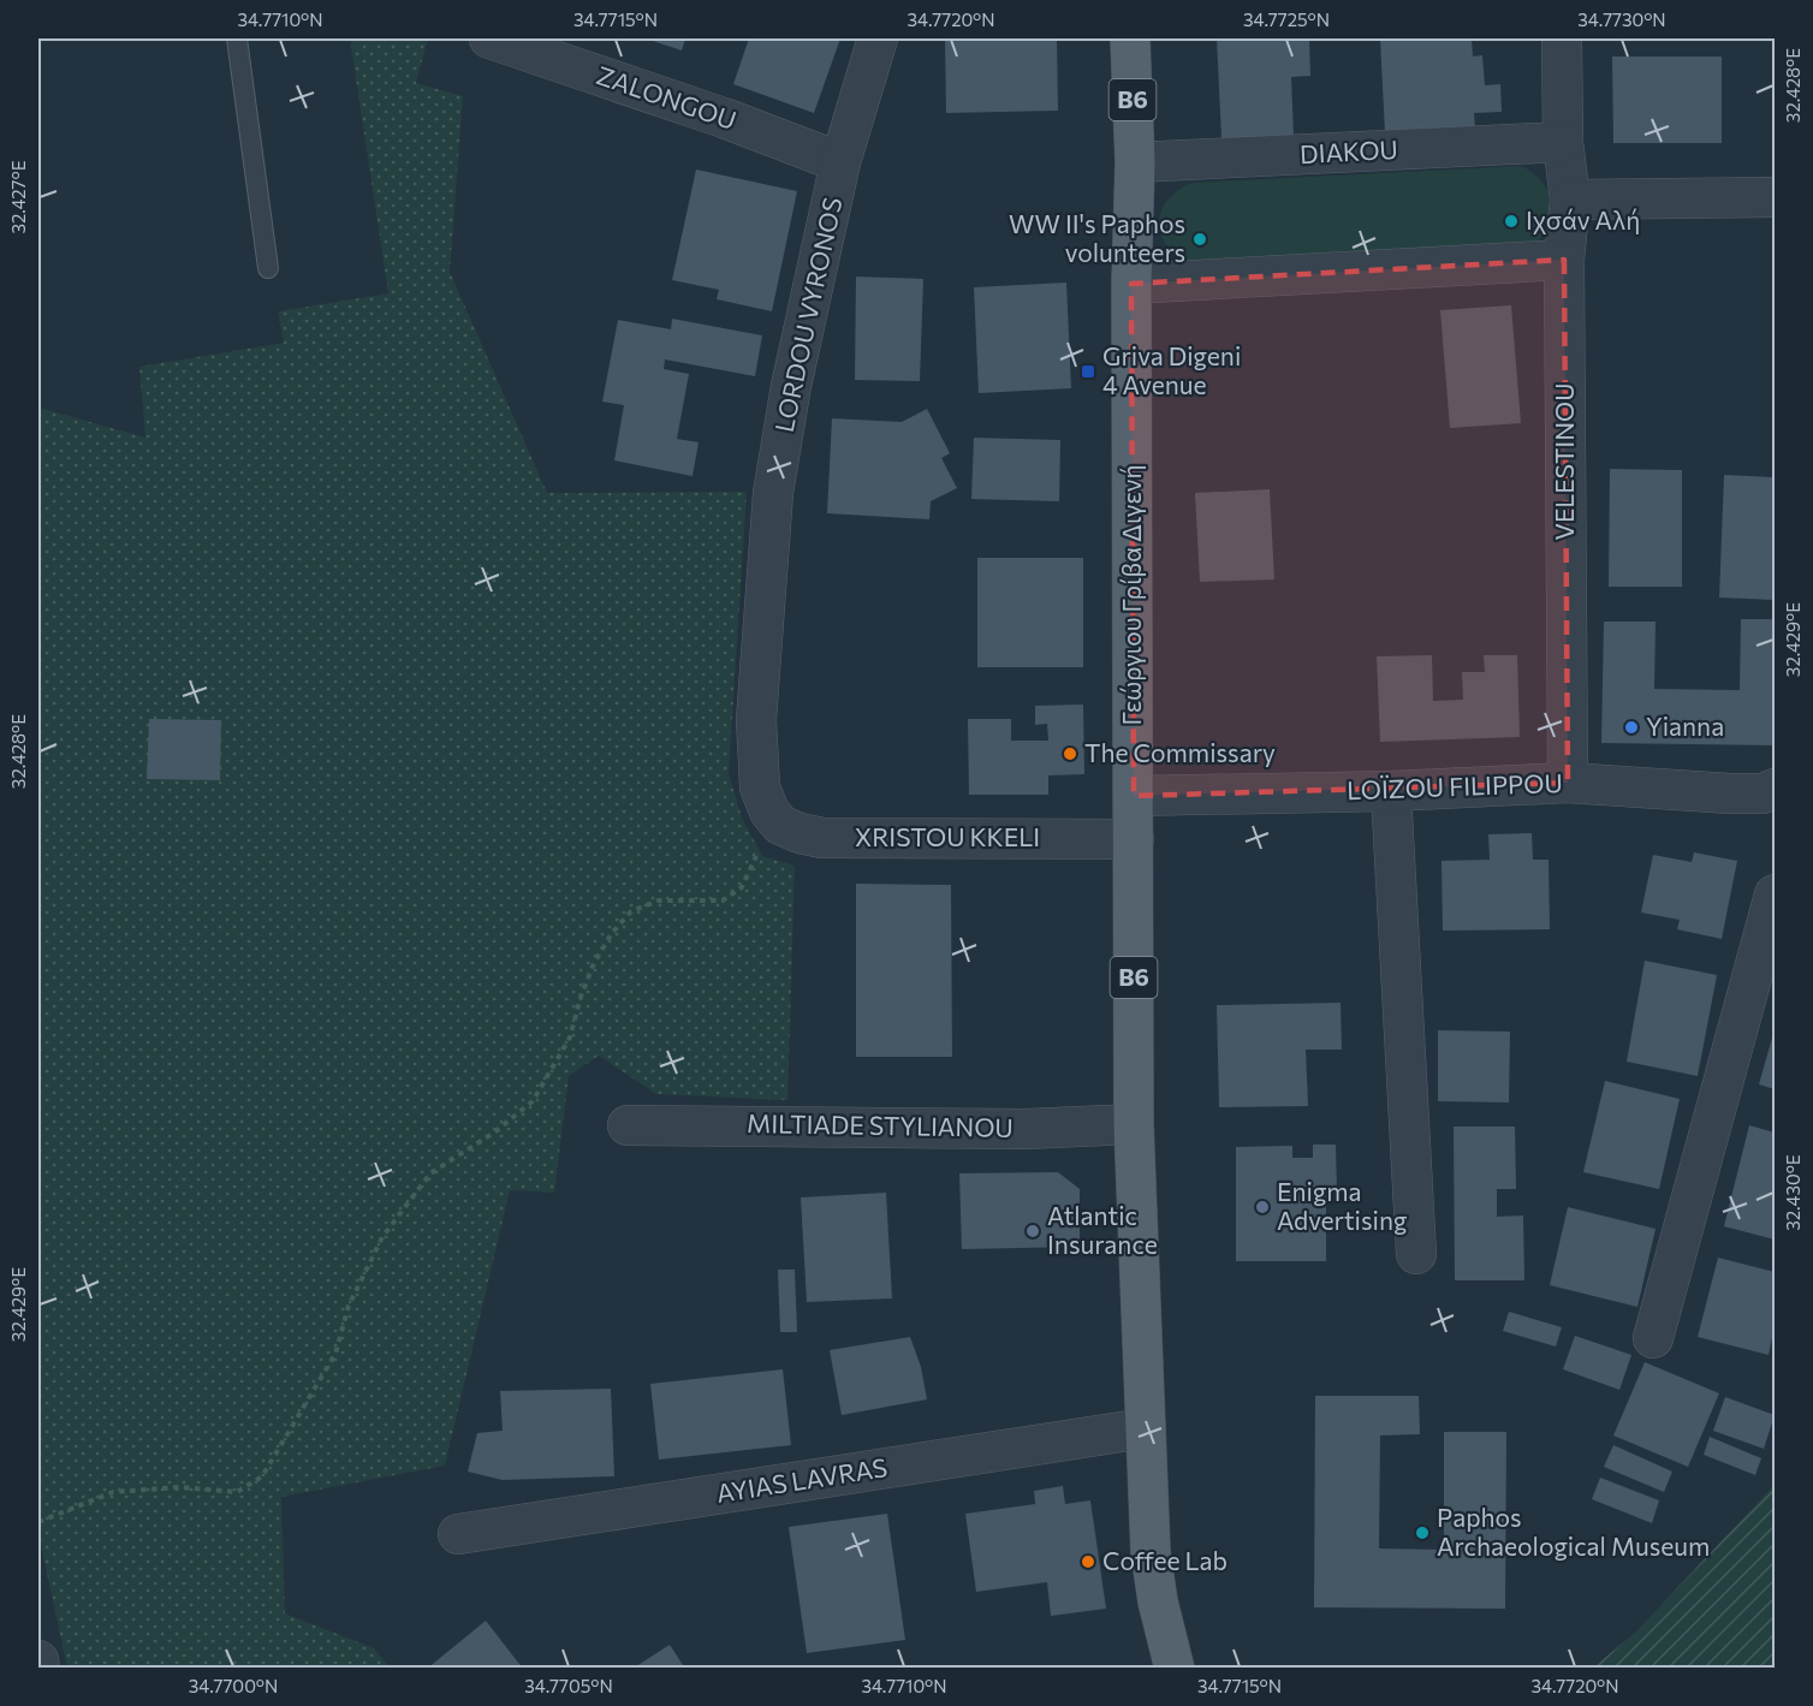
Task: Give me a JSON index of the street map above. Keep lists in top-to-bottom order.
{
  "streets": {
    "main road": ["B6", "Γεώργιου Γρίβα Διγενή"],
    "street": [
      "ZALONGOU",
      "DIAKOU",
      "LORDOU VYRONOS",
      "VELESTINOU",
      "LOÏZOU FILIPPOU",
      "XRISTOU KKELI",
      "MILTIADE STYLIANOU",
      "AYIAS LAVRAS"
    ]
  },
  "crossings": [
    ["ZALONGOU", "LORDOU VYRONOS"],
    ["DIAKOU", "VELESTINOU"],
    ["DIAKOU", "Γεώργιου Γρίβα Διγενή"],
    ["LORDOU VYRONOS", "XRISTOU KKELI"],
    ["VELESTINOU", "LOÏZOU FILIPPOU"],
    ["Γεώργιου Γρίβα Διγενή", "LOÏZOU FILIPPOU"],
    ["Γεώργιου Γρίβα Διγενή", "XRISTOU KKELI"],
    ["Γεώργιου Γρίβα Διγενή", "MILTIADE STYLIANOU"],
    ["Γεώργιου Γρίβα Διγενή", "AYIAS LAVRAS"]
  ],
  "places": {
    "other": [
      "Ιχσάν Αλή",
      "WW II's Paphos volunteers",
      "Yianna",
      "The Commissary",
      "Enigma Advertising",
      "Atlantic Insurance",
      "Paphos Archaeological Museum",
      "Coffee Lab"
    ],
    "transit": ["Griva Digeni 4 Avenue"]
  },
  "coordinates": [
    "34.7710°N",
    "34.7715°N",
    "34.7720°N",
    "34.7725°N",
    "34.7730°N",
    "32.428°E",
    "32.427°E",
    "32.429°E",
    "32.430°E",
    "34.7700°N",
    "34.7705°N"
  ]
}
